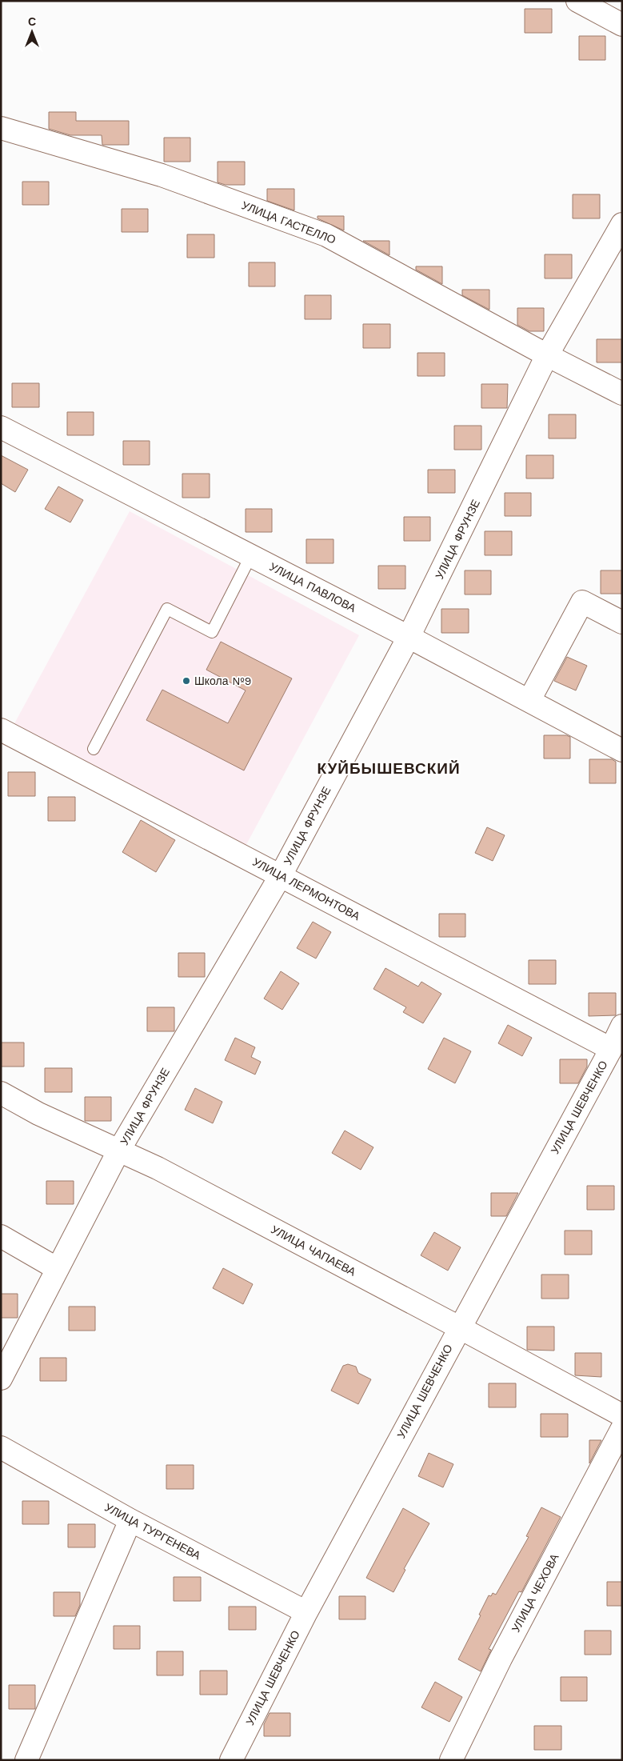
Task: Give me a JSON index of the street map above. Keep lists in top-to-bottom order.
{
  "streets": {
    "street": [
      "УЛИЦА ГАСТЕЛЛО",
      "УЛИЦА ФРУНЗЕ",
      "УЛИЦА ПАВЛОВА",
      "УЛИЦА ЛЕРМОНТОВА",
      "УЛИЦА ШЕВЧЕНКО",
      "УЛИЦА ЧАПАЕВА",
      "УЛИЦА ТУРГЕНЕВА",
      "УЛИЦА ЧЕХОВА"
    ]
  },
  "crossings": [
    ["УЛИЦА ГАСТЕЛЛО", "УЛИЦА ФРУНЗЕ"],
    ["УЛИЦА ФРУНЗЕ", "УЛИЦА ПАВЛОВА"],
    ["УЛИЦА ФРУНЗЕ", "УЛИЦА ЛЕРМОНТОВА"],
    ["УЛИЦА ФРУНЗЕ", "УЛИЦА ЧАПАЕВА"],
    ["УЛИЦА ЛЕРМОНТОВА", "УЛИЦА ШЕВЧЕНКО"],
    ["УЛИЦА ШЕВЧЕНКО", "УЛИЦА ЧАПАЕВА"],
    ["УЛИЦА ШЕВЧЕНКО", "УЛИЦА ТУРГЕНЕВА"]
  ],
  "districts": ["КУЙБЫШЕВСКИЙ"],
  "places": ["Школа №9"],
  "north": "top"
}
